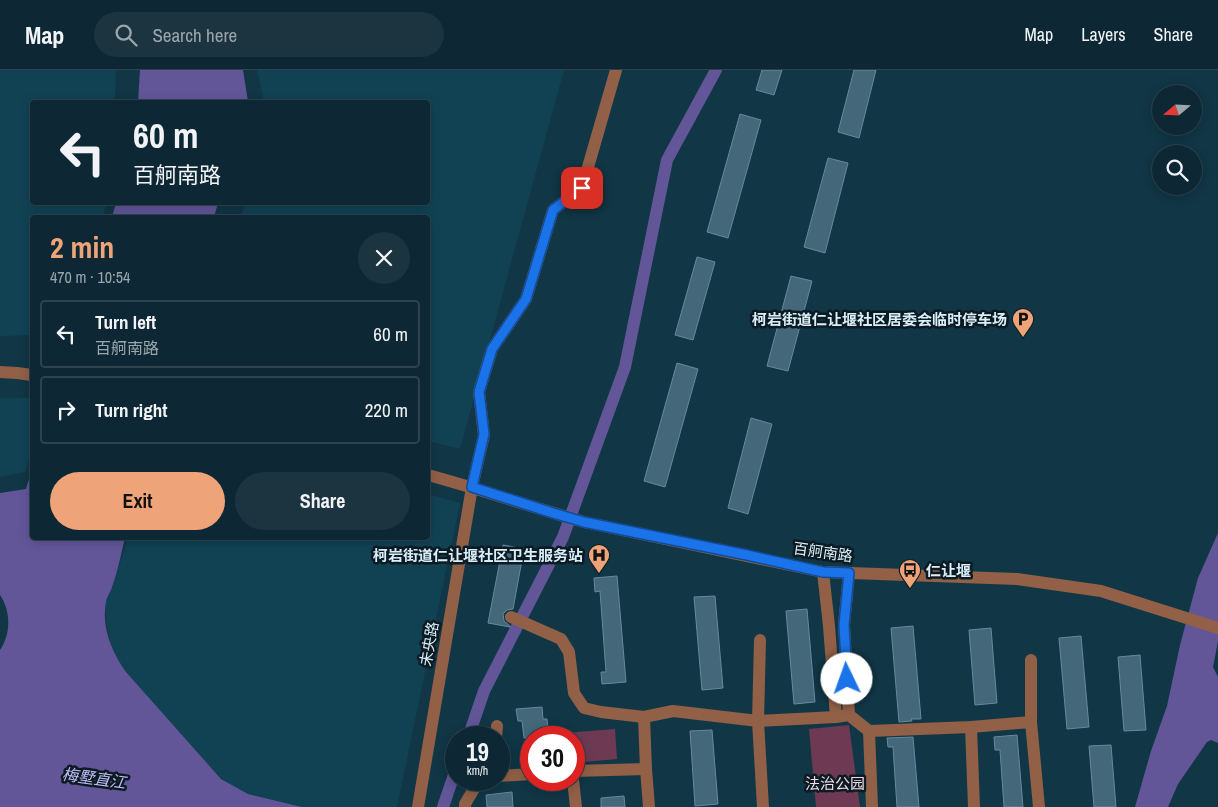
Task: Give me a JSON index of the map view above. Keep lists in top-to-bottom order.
{
  "streets": {
    "street": ["百舸南路", "未央路"]
  },
  "crossings": [
    ["百舸南路", "未央路"]
  ],
  "water": ["梅墅直江"],
  "parks": ["法治公园"],
  "places": {
    "parking": ["柯岩街道仁让堰社区居委会临时停车场"],
    "hospital": ["柯岩街道仁让堰社区卫生服务站"],
    "bus stop": ["仁让堰"]
  },
  "north": "left",
  "page": {
    "header": "Map",
    "search": "Search here",
    "nav": ["Map", "Layers", "Share"],
    "turn": ["60 m", "百舸南路"],
    "heading": ["2 min", "470 m · 10:54"],
    "list": [
      {
        "name": "Turn left",
        "note": "百舸南路",
        "value": "60 m"
      },
      {
        "name": "Turn right",
        "value": "220 m"
      }
    ],
    "buttons": ["Exit", "Share"],
    "speed": "19 km/h",
    "limit": "30"
  }
}
